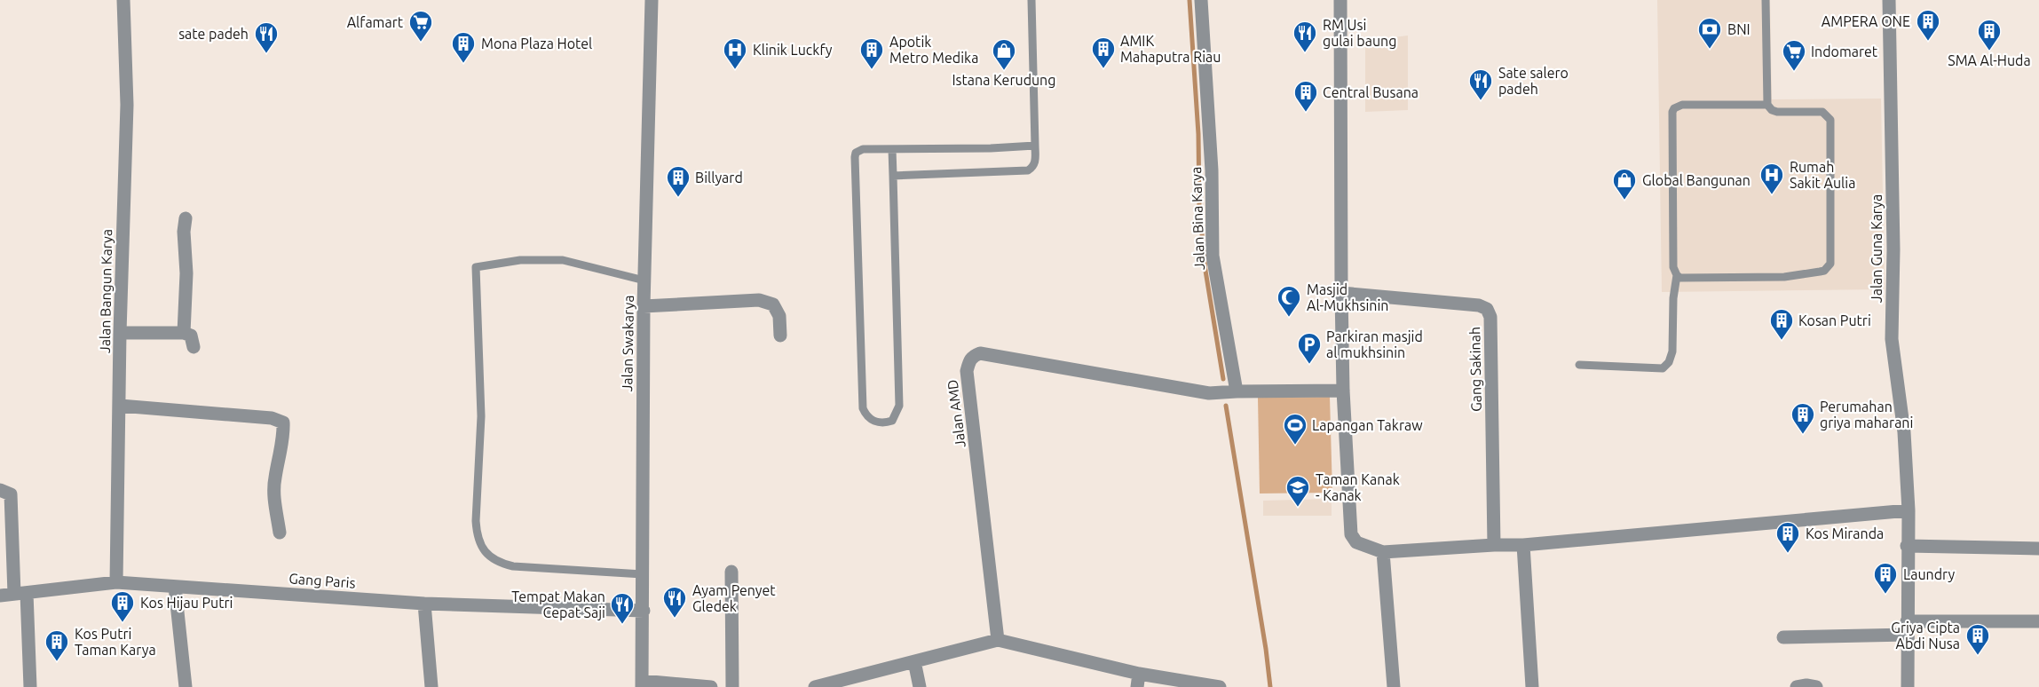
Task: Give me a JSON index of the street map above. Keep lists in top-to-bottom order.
{
  "streets": {
    "street": [
      "Jalan Bina Karya",
      "Jalan Guna Karya",
      "Jalan Bangun Karya",
      "Jalan Swakarya",
      "Gang Sakinah",
      "Jalan AMD",
      "Gang Paris"
    ]
  },
  "crossings": [
    ["Jalan Bina Karya", "Jalan AMD"],
    ["Jalan Bangun Karya", "Gang Paris"],
    ["Jalan Swakarya", "Gang Paris"]
  ],
  "places": {
    "building": [
      "AMPERA ONE",
      "SMA Al-Huda",
      "Mona Plaza Hotel",
      "AMIK Mahaputra Riau",
      "Apotik Metro Medika",
      "Central Busana",
      "Billyard",
      "Kosan Putri",
      "Perumahan griya maharani",
      "Kos Miranda",
      "Laundry",
      "Kos Hijau Putri",
      "Griya Cipta Abdi Nusa",
      "Kos Putri Taman Karya"
    ],
    "supermarket": ["Alfamart", "Indomaret"],
    "bank": ["BNI"],
    "restaurant": [
      "RM Usi gulai baung",
      "sate padeh",
      "Sate salero padeh",
      "Ayam Penyet Gledek",
      "Tempat Makan Cepat Saji"
    ],
    "hospital": ["Klinik Luckfy", "Rumah Sakit Aulia"],
    "shop": ["Istana Kerudung", "Global Bangunan"],
    "mosque": ["Masjid Al-Mukhsinin"],
    "parking": ["Parkiran masjid al mukhsinin"],
    "sports": ["Lapangan Takraw"],
    "school or university": ["Taman Kanak - Kanak"]
  }
}
